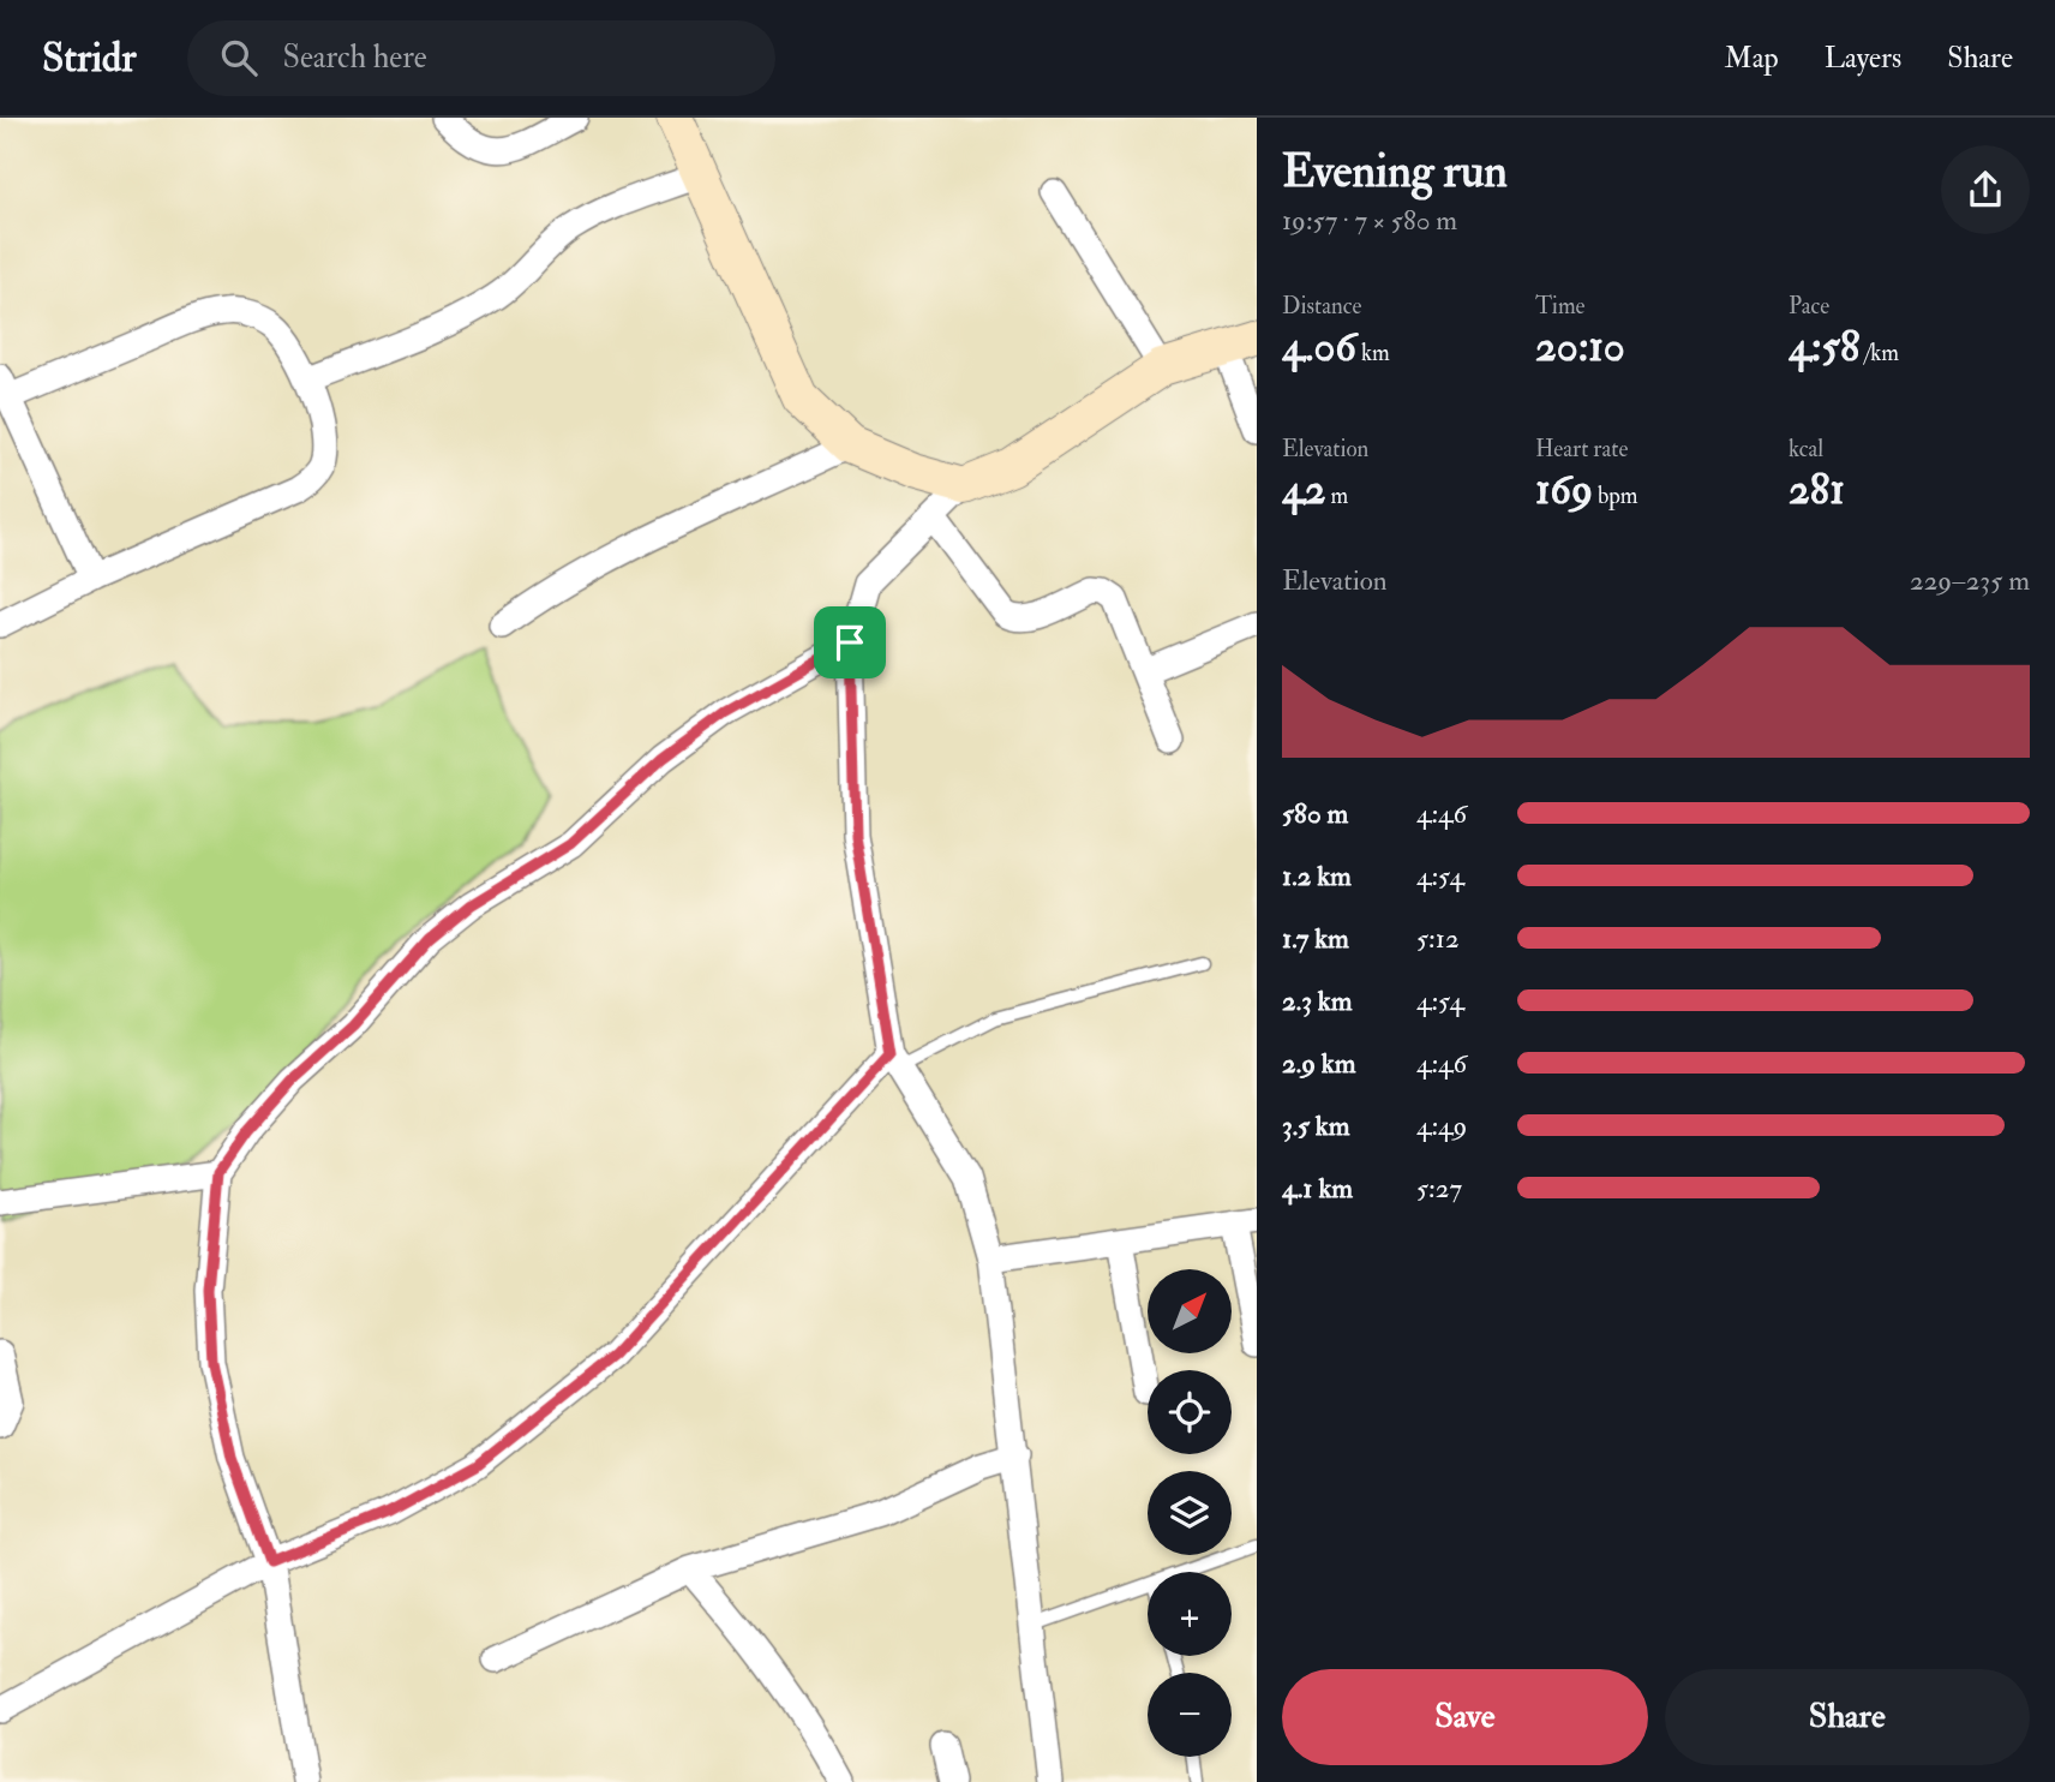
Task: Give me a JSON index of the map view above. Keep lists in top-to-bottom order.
{
  "north": "top right",
  "page": {
    "header": "Stridr",
    "search": "Search here",
    "nav": ["Map", "Layers", "Share"],
    "heading": ["Evening run", "19:57 · 7 × 580 m"],
    "stats": [
      ["Distance", "4.06 km"],
      ["Time", "20:10"],
      ["Pace", "4:58 /km"],
      ["Elevation", "42 m"],
      ["Heart rate", "169 bpm"],
      ["kcal", "281"]
    ],
    "chart": ["Elevation", "229–235 m"],
    "list": [
      {
        "name": "580 m",
        "note": "4:46"
      },
      {
        "name": "1.2 km",
        "note": "4:54"
      },
      {
        "name": "1.7 km",
        "note": "5:12"
      },
      {
        "name": "2.3 km",
        "note": "4:54"
      },
      {
        "name": "2.9 km",
        "note": "4:46"
      },
      {
        "name": "3.5 km",
        "note": "4:49"
      },
      {
        "name": "4.1 km",
        "note": "5:27"
      }
    ],
    "map_buttons": ["+", "−"],
    "buttons": ["Save", "Share"]
  }
}
